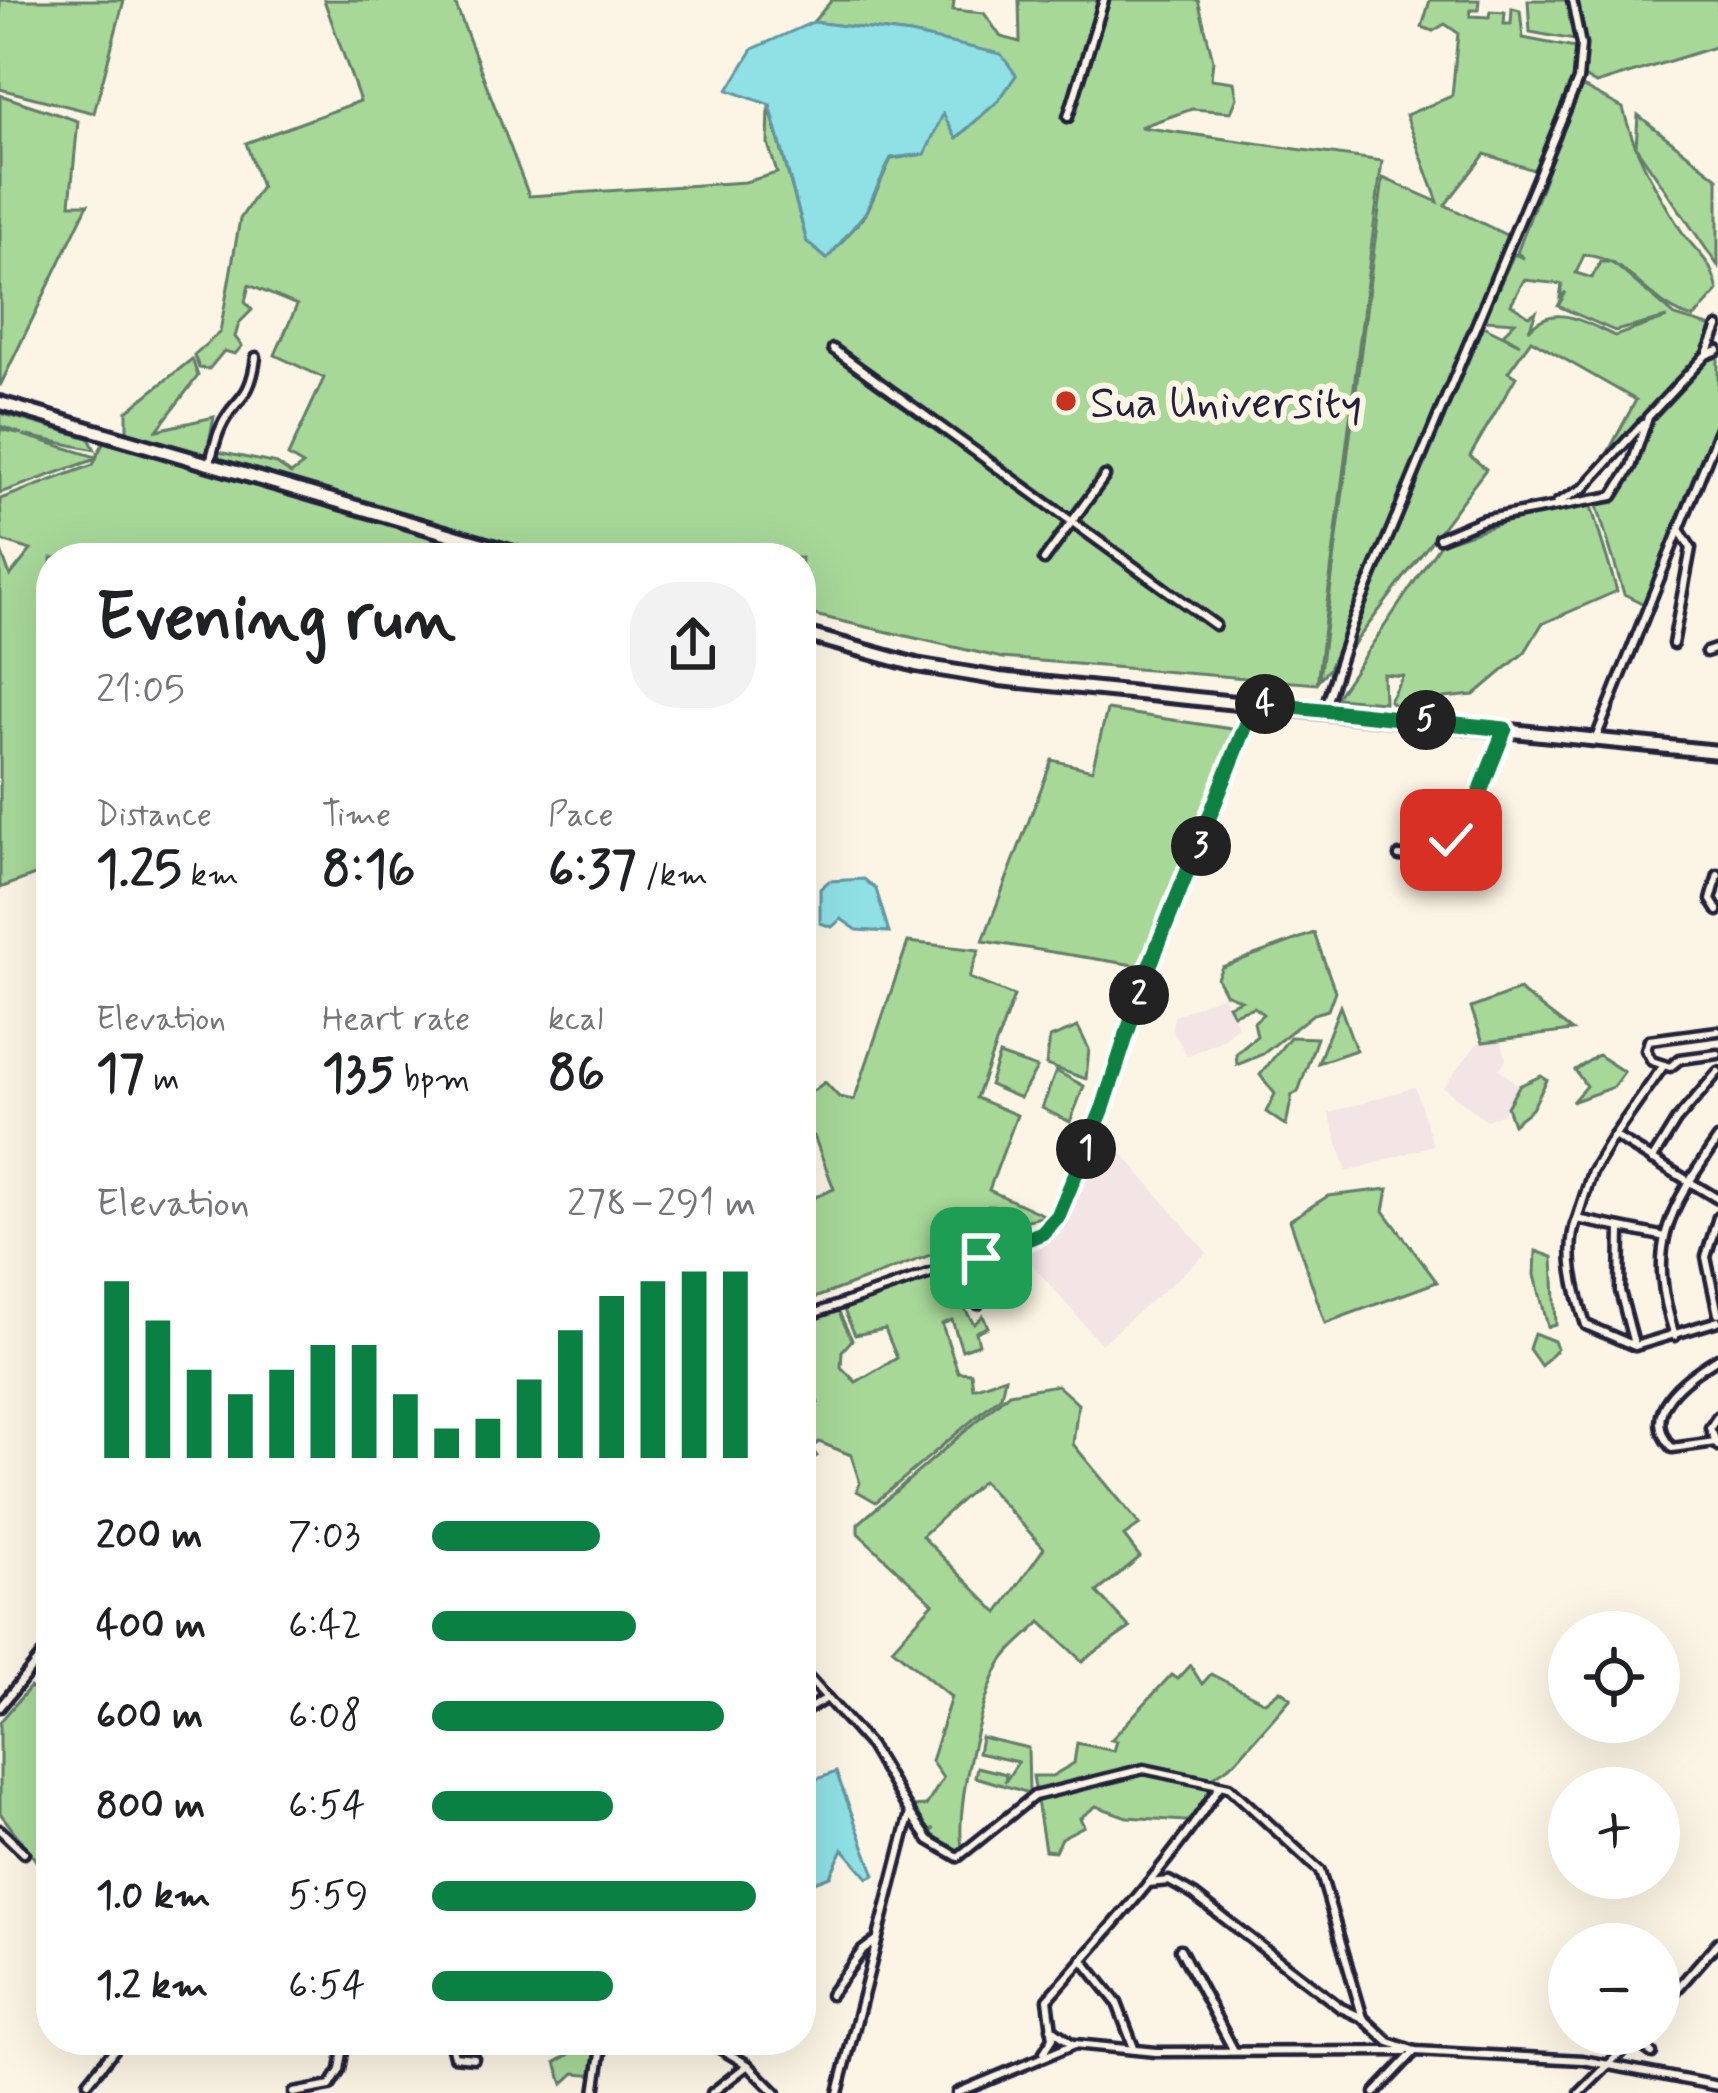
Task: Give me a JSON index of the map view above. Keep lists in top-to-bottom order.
{
  "places": ["Sua University"],
  "page": {
    "heading": ["Evening run", "21:05"],
    "pins": [
      "4",
      "5",
      "3",
      "2",
      "1"
    ],
    "stats": [
      ["Distance", "1.25 km"],
      ["Time", "8:16"],
      ["Pace", "6:37 /km"],
      ["Elevation", "17 m"],
      ["Heart rate", "135 bpm"],
      ["kcal", "86"]
    ],
    "chart": ["Elevation", "278–291 m"],
    "list": [
      {
        "name": "200 m",
        "note": "7:03"
      },
      {
        "name": "400 m",
        "note": "6:42"
      },
      {
        "name": "600 m",
        "note": "6:08"
      },
      {
        "name": "800 m",
        "note": "6:54"
      },
      {
        "name": "1.0 km",
        "note": "5:59"
      },
      {
        "name": "1.2 km",
        "note": "6:54"
      }
    ],
    "map_buttons": ["+", "−"]
  }
}
